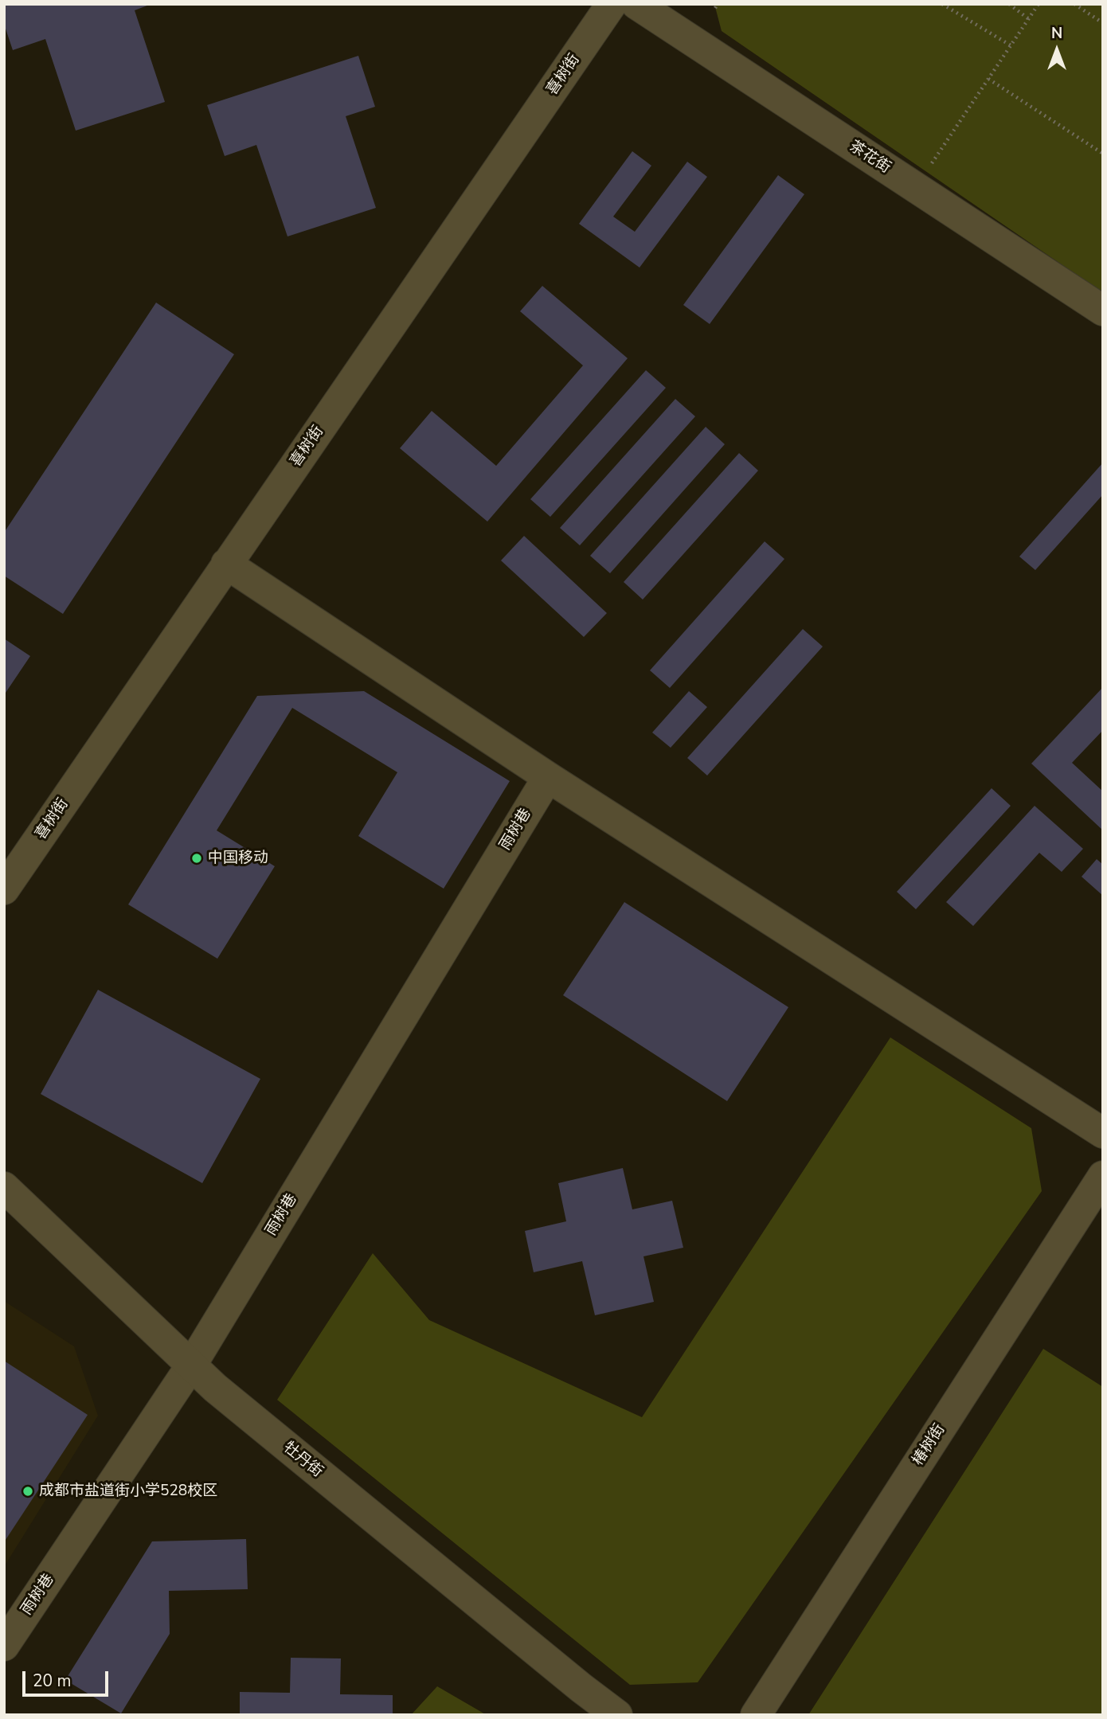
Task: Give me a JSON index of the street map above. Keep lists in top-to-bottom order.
{
  "streets": {
    "street": [
      "喜树街",
      "茶花街",
      "雨树巷",
      "椿树街",
      "牡丹街"
    ]
  },
  "crossings": [
    ["雨树巷", "牡丹街"]
  ],
  "places": ["中国移动", "成都市盐道街小学528校区"],
  "scale_bar": "20 m",
  "north": "top"
}
